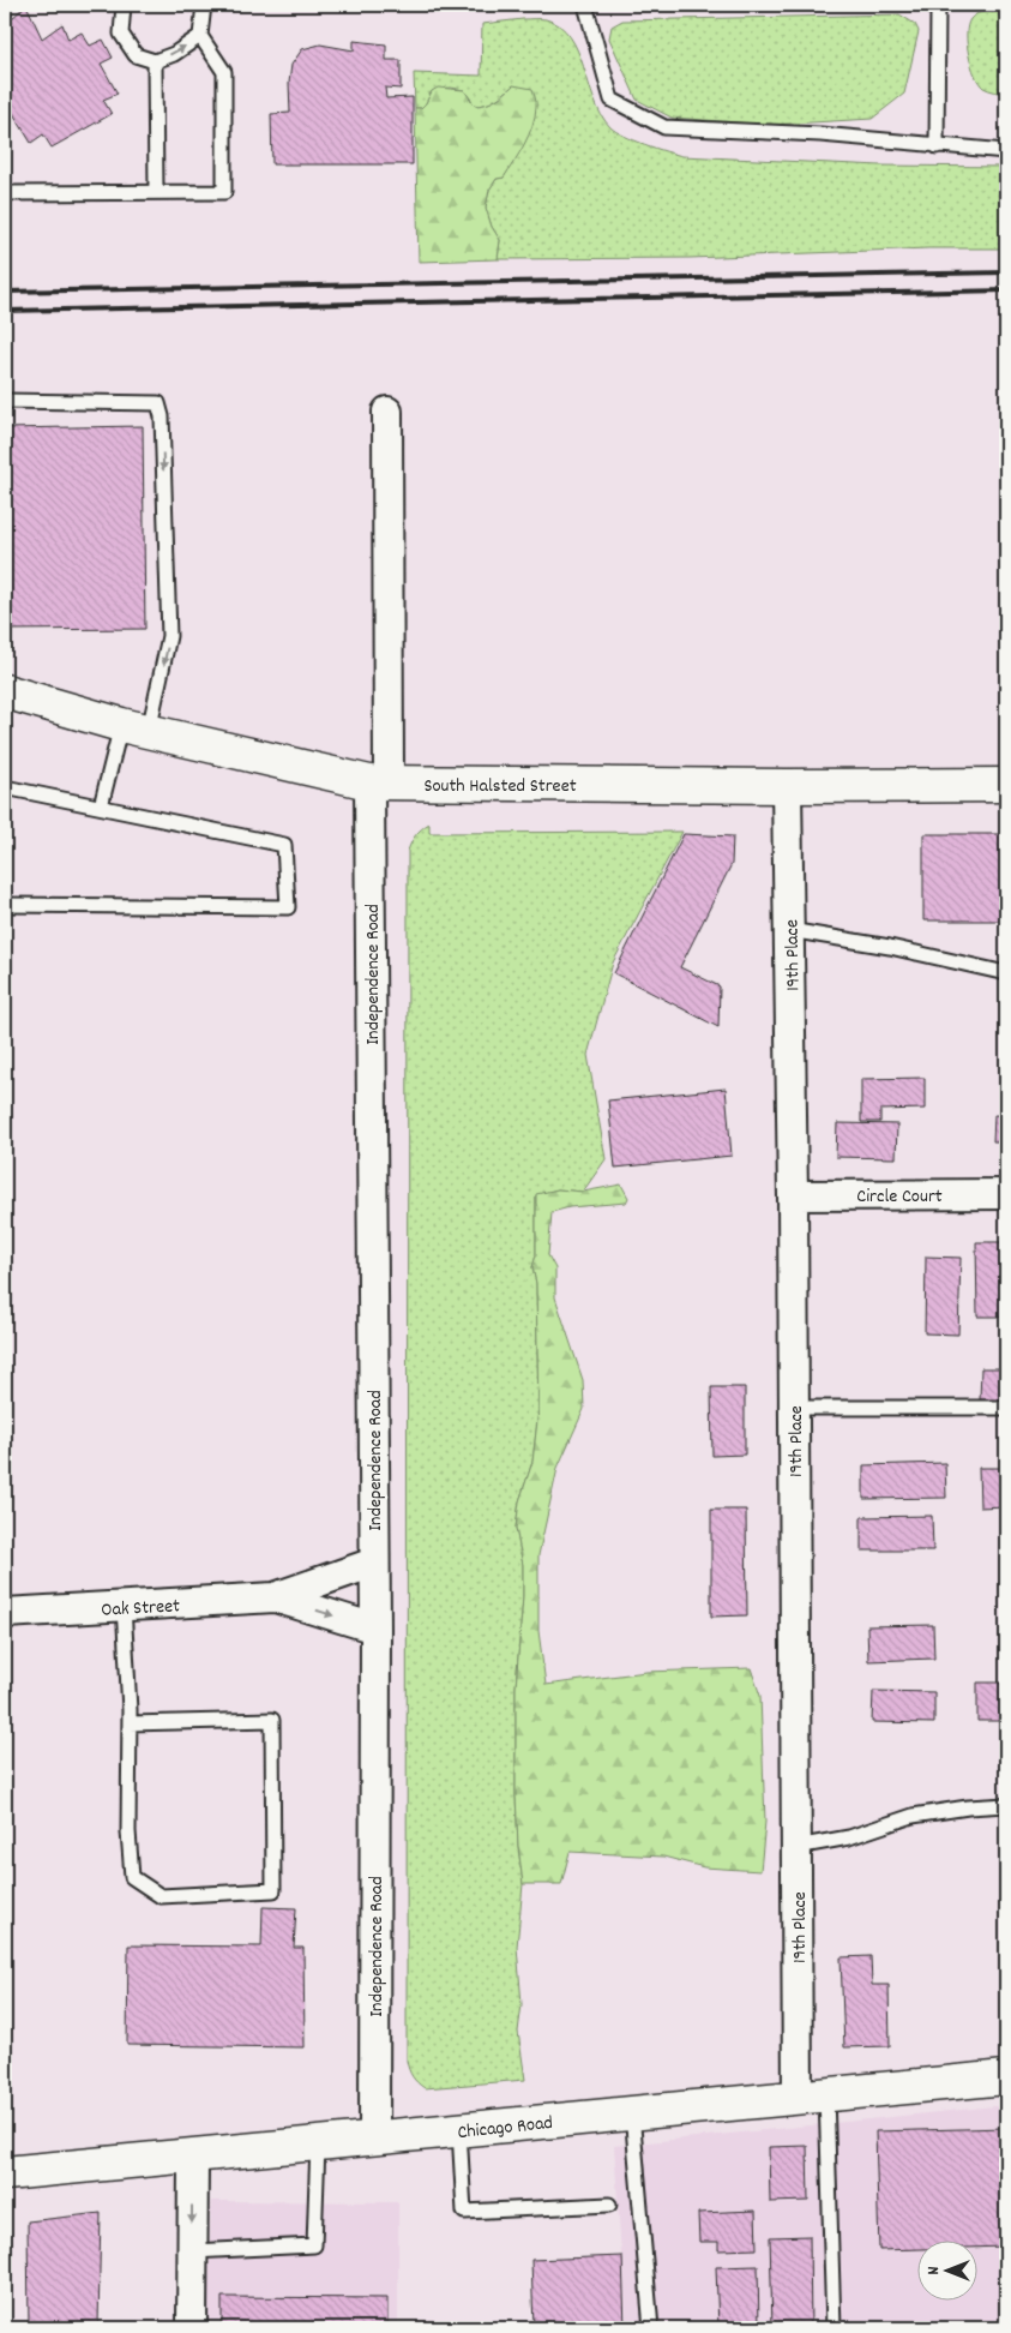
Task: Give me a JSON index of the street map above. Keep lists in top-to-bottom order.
{
  "streets": {
    "main road": ["South Halsted Street", "Chicago Road"],
    "street": [
      "19th Place",
      "Independence Road",
      "Circle Court",
      "Oak Street"
    ]
  },
  "crossings": [
    ["South Halsted Street", "19th Place"],
    ["South Halsted Street", "Independence Road"],
    ["19th Place", "Circle Court"],
    ["19th Place", "Chicago Road"],
    ["Independence Road", "Oak Street"],
    ["Independence Road", "Chicago Road"]
  ],
  "north": "left"
}
